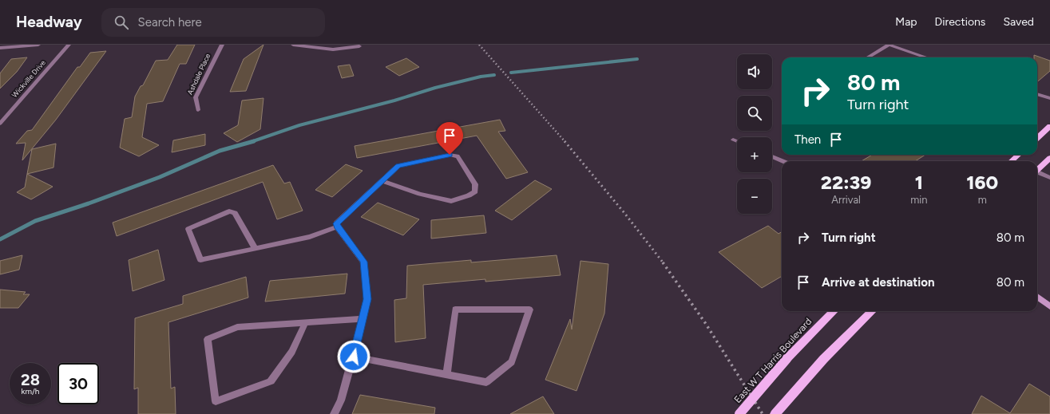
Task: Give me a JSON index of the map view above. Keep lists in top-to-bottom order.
{
  "streets": {
    "main road": ["East W T Harris Boulevard"],
    "street": ["Ashdale Place", "Wickville Drive"]
  },
  "page": {
    "header": "Headway",
    "search": "Search here",
    "nav": ["Map", "Directions", "Saved"],
    "map_buttons": ["+", "−"],
    "turn": ["80 m", "Turn right"],
    "then": "Then",
    "eta": [
      "22:39",
      "Arrival",
      "1",
      "min",
      "160",
      "m"
    ],
    "list": [
      {
        "name": "Turn right",
        "value": "80 m"
      },
      {
        "name": "Arrive at destination",
        "value": "80 m"
      }
    ],
    "speed": "28 km/h",
    "limit": "30"
  }
}
